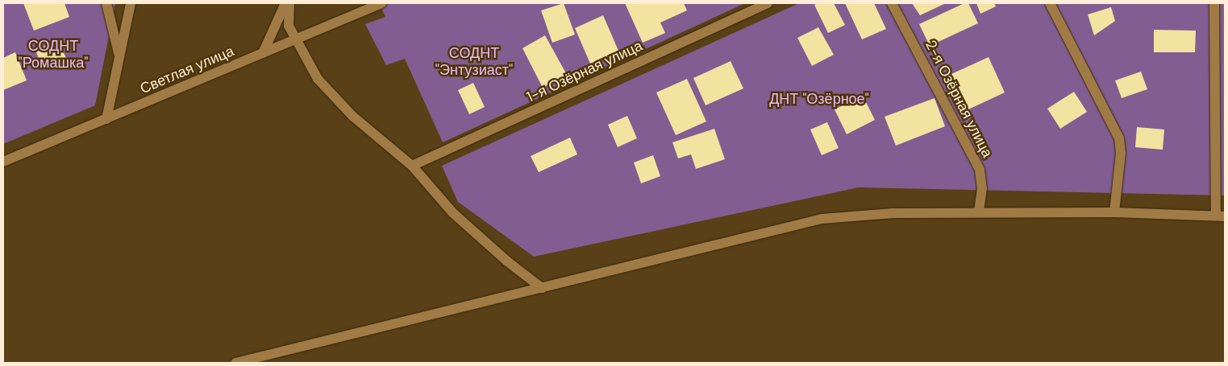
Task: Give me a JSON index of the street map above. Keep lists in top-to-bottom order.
{
  "streets": {
    "street": ["Светлая улица", "1-я Озёрная улица", "2-я Озёрная улица"]
  },
  "parks": ["СОДНТ \"Ромашка\"", "СОДНТ \"Энтузиаст\"", "ДНТ \"Озёрное\""]
}
